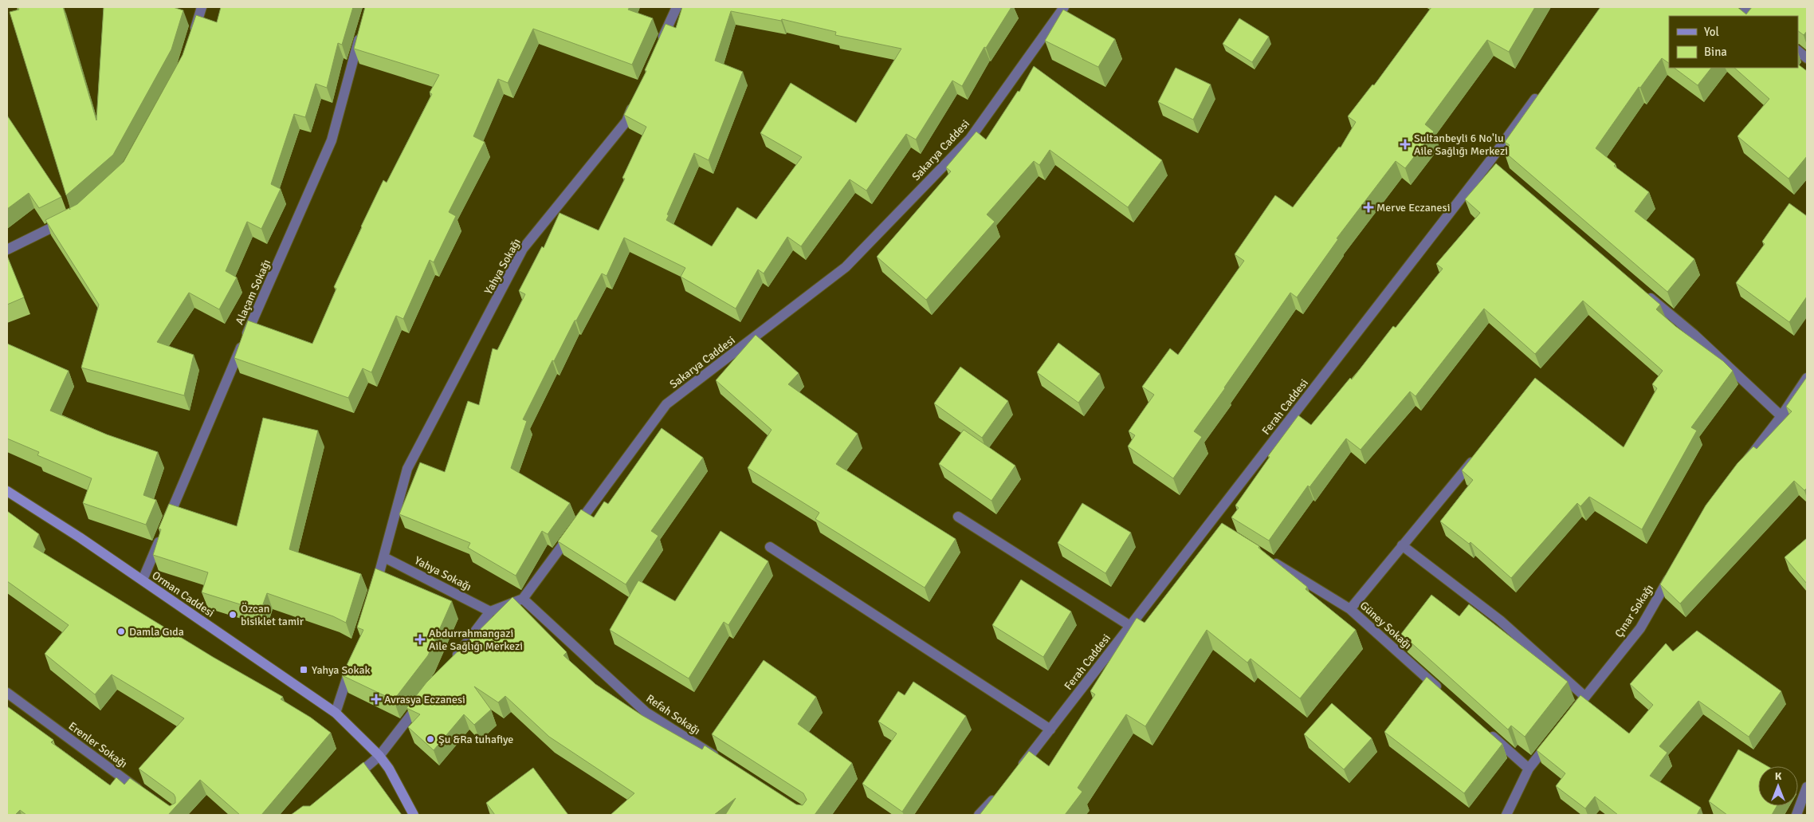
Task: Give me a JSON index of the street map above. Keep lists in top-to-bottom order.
{
  "streets": {
    "street": [
      "Sakarya Caddesi",
      "Yahya Sokağı",
      "Alaçam Sokağı",
      "Ferah Caddesi",
      "Orman Caddesi",
      "Çınar Sokağı",
      "Güney Sokağı",
      "Refah Sokağı",
      "Erenler Sokağı"
    ]
  },
  "crossings": [
    ["Sakarya Caddesi", "Refah Sokağı"],
    ["Alaçam Sokağı", "Orman Caddesi"]
  ],
  "places": {
    "health": [
      "Sultanbeyli 6 No'lu Aile Sağlığı Merkezi",
      "Merve Eczanesi",
      "Abdurrahmangazi Aile Sağlığı Merkezi",
      "Avrasya Eczanesi"
    ],
    "other": ["Özcan bisiklet tamir", "Damla Gıda", "Şu &Ra tuhafiye"],
    "transit": ["Yahya Sokak"]
  },
  "legend": ["Yol", "Bina"],
  "north": "top"
}
